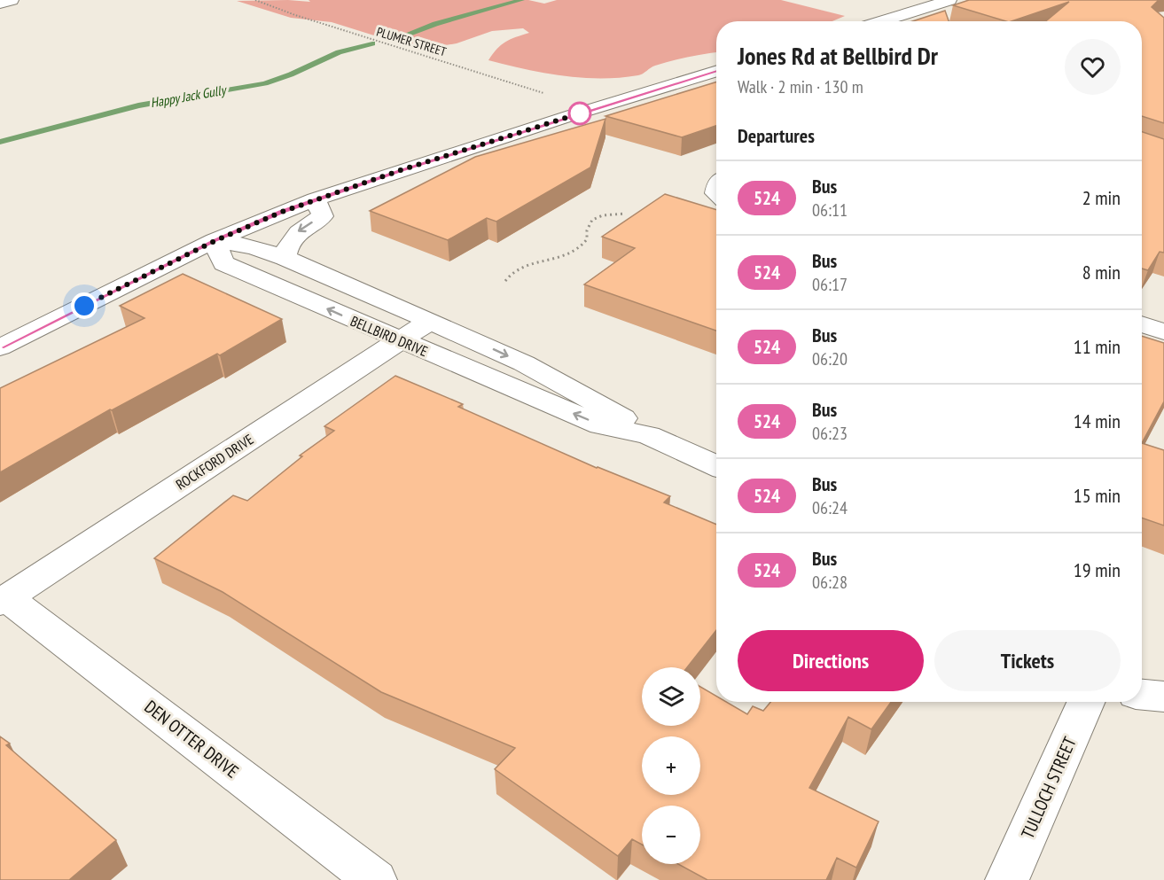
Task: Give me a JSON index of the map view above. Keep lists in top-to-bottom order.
{
  "streets": {
    "street": [
      "BELLBIRD DRIVE",
      "ROCKFORD DRIVE",
      "DEN OTTER DRIVE",
      "TULLOCH STREET"
    ],
    "path": ["PLUMER STREET"]
  },
  "crossings": [
    ["BELLBIRD DRIVE", "ROCKFORD DRIVE"],
    ["ROCKFORD DRIVE", "DEN OTTER DRIVE"]
  ],
  "water": ["Happy Jack Gully"],
  "lines": ["bus line 524"],
  "page": {
    "heading": [
      ["Jones Rd at Bellbird Dr", "Walk · 2 min · 130 m"],
      "Departures"
    ],
    "list": [
      {
        "mark": "524",
        "name": "Bus",
        "note": "06:11",
        "value": "2 min"
      },
      {
        "mark": "524",
        "name": "Bus",
        "note": "06:17",
        "value": "8 min"
      },
      {
        "mark": "524",
        "name": "Bus",
        "note": "06:20",
        "value": "11 min"
      },
      {
        "mark": "524",
        "name": "Bus",
        "note": "06:23",
        "value": "14 min"
      },
      {
        "mark": "524",
        "name": "Bus",
        "note": "06:24",
        "value": "15 min"
      },
      {
        "mark": "524",
        "name": "Bus",
        "note": "06:28",
        "value": "19 min"
      }
    ],
    "buttons": ["Directions", "Tickets"],
    "map_buttons": ["+", "−"]
  }
}
